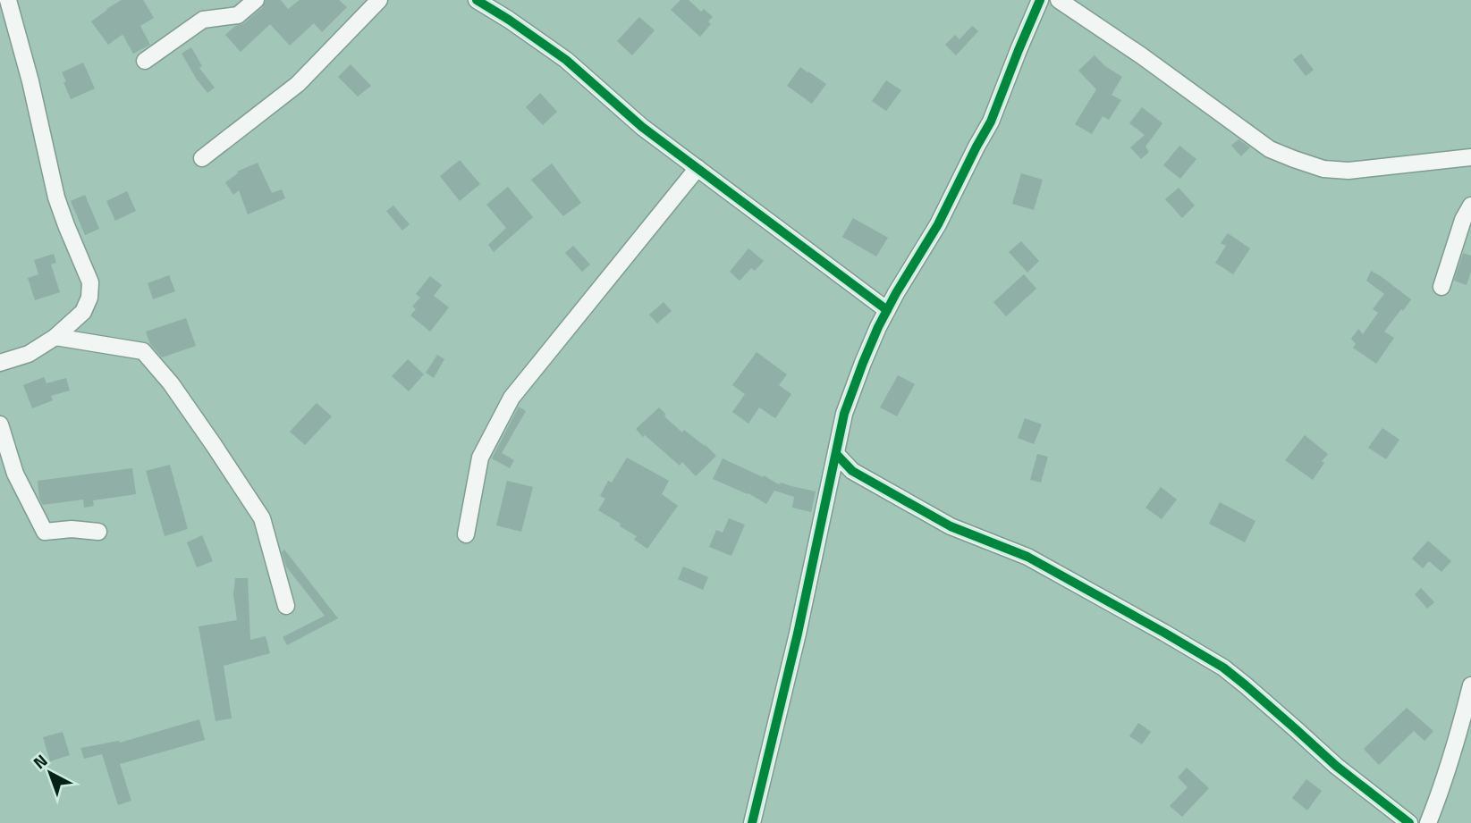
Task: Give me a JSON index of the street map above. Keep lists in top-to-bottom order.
{
  "north": "top left"
}
